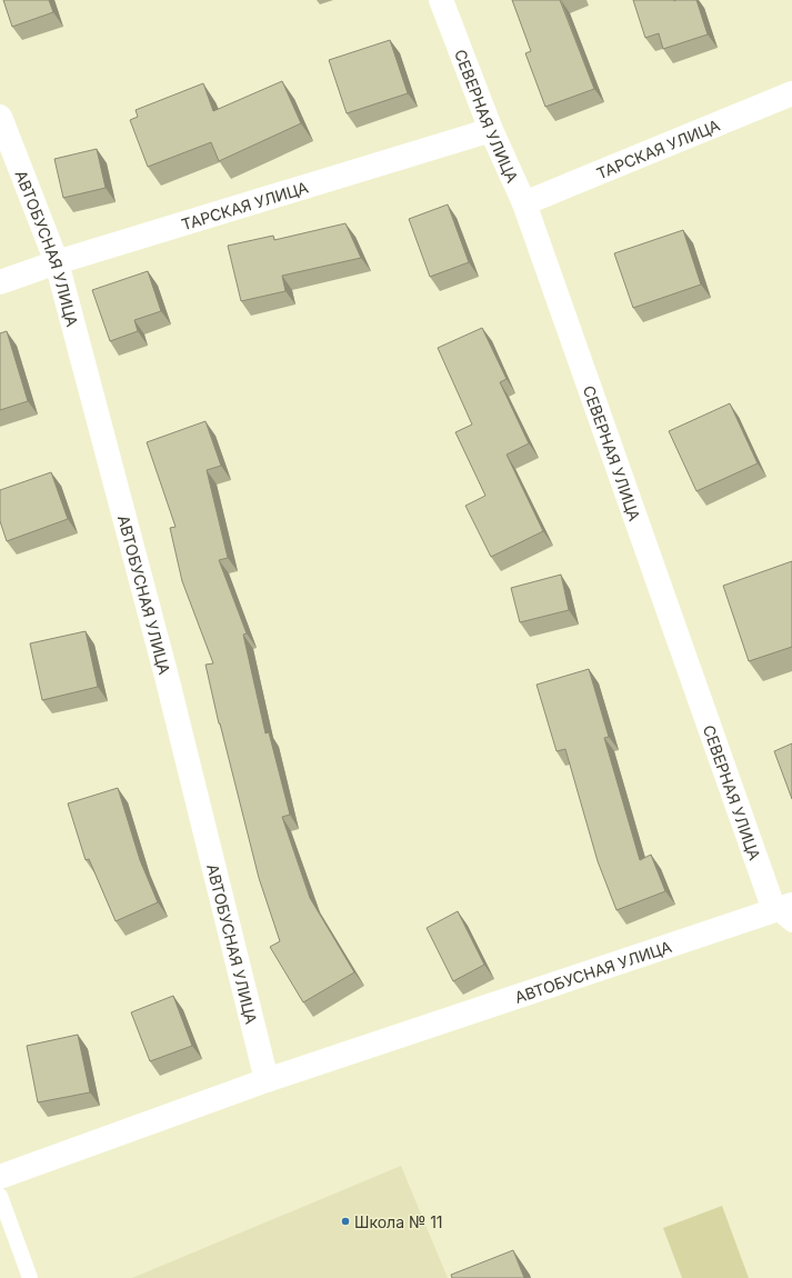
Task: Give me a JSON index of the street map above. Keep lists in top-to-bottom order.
{
  "streets": {
    "street": ["СЕВЕРНАЯ УЛИЦА", "ТАРСКАЯ УЛИЦА", "АВТОБУСНАЯ УЛИЦА"]
  },
  "crossings": [
    ["СЕВЕРНАЯ УЛИЦА", "ТАРСКАЯ УЛИЦА"],
    ["СЕВЕРНАЯ УЛИЦА", "АВТОБУСНАЯ УЛИЦА"],
    ["ТАРСКАЯ УЛИЦА", "АВТОБУСНАЯ УЛИЦА"]
  ],
  "places": ["Школа № 11"]
}
